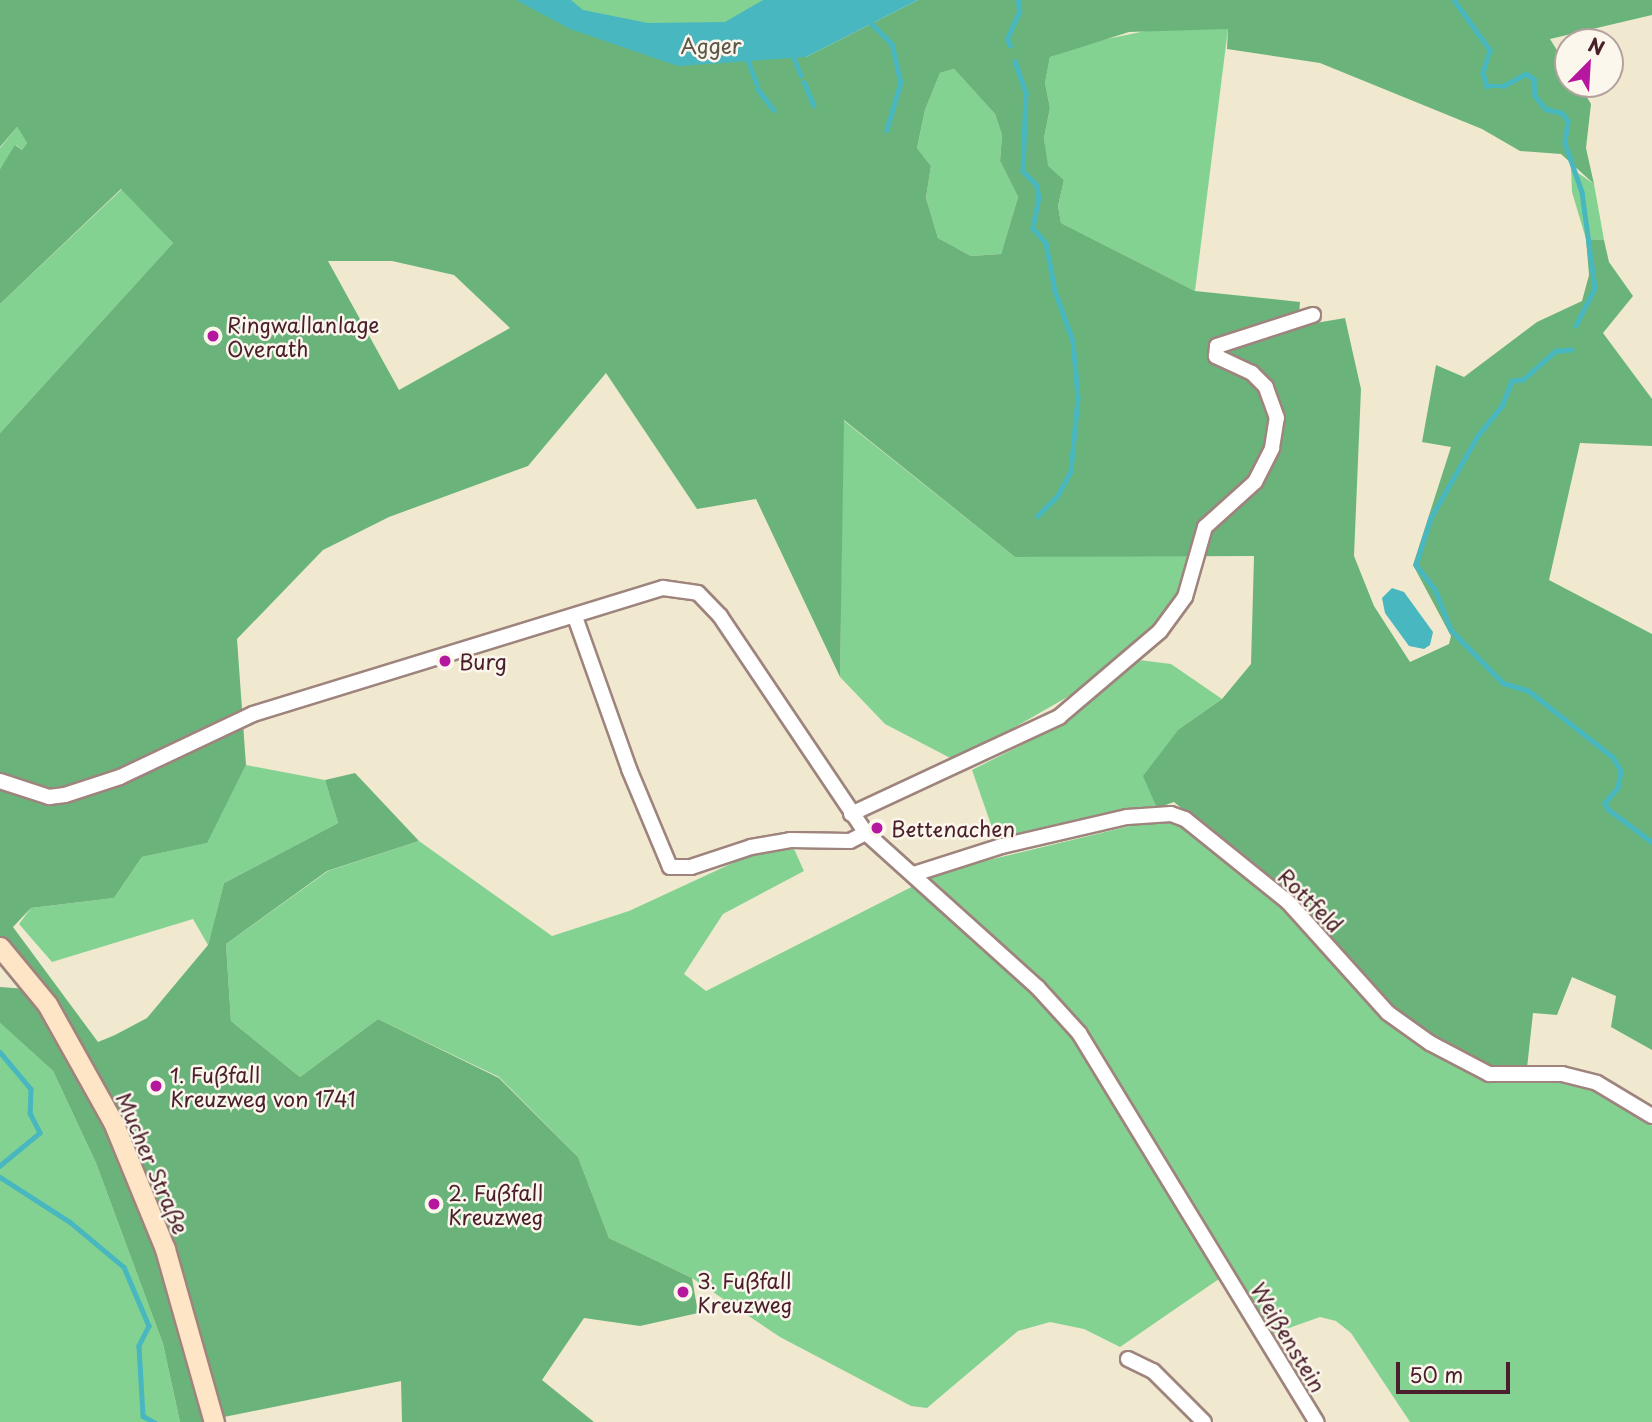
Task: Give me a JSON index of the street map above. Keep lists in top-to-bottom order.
{
  "streets": {
    "main road": ["Mucher Straße"],
    "street": ["Rottfeld", "Weißenstein"]
  },
  "crossings": [
    ["Rottfeld", "Weißenstein"]
  ],
  "parks": ["Agger"],
  "places": [
    "Ringwallanlage Overath",
    "Burg",
    "Bettenachen",
    "1. Fußfall Kreuzweg von 1741",
    "2. Fußfall Kreuzweg",
    "3. Fußfall Kreuzweg"
  ],
  "scale_bar": "50 m",
  "north": "top right"
}
